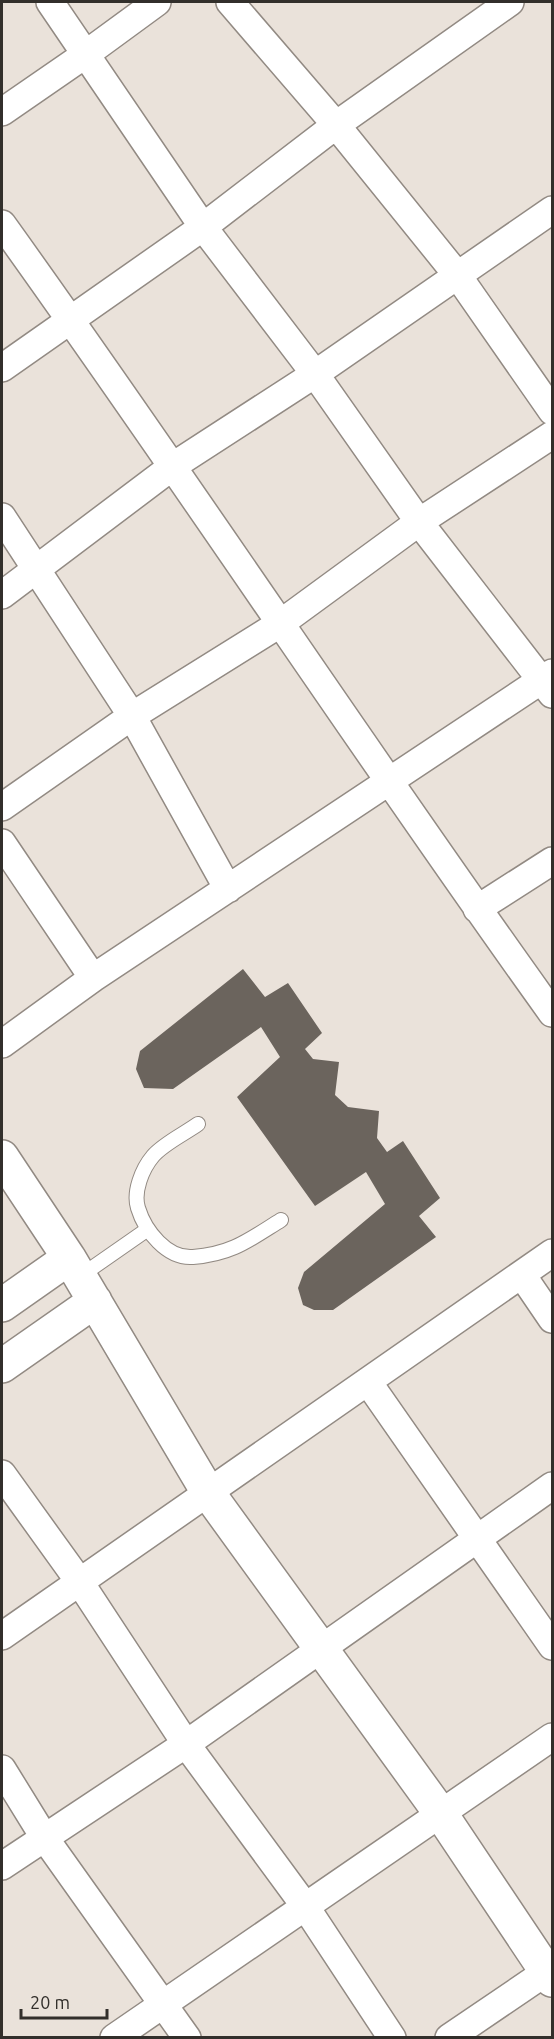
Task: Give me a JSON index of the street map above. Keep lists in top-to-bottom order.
{
  "scale_bar": "20 m"
}
